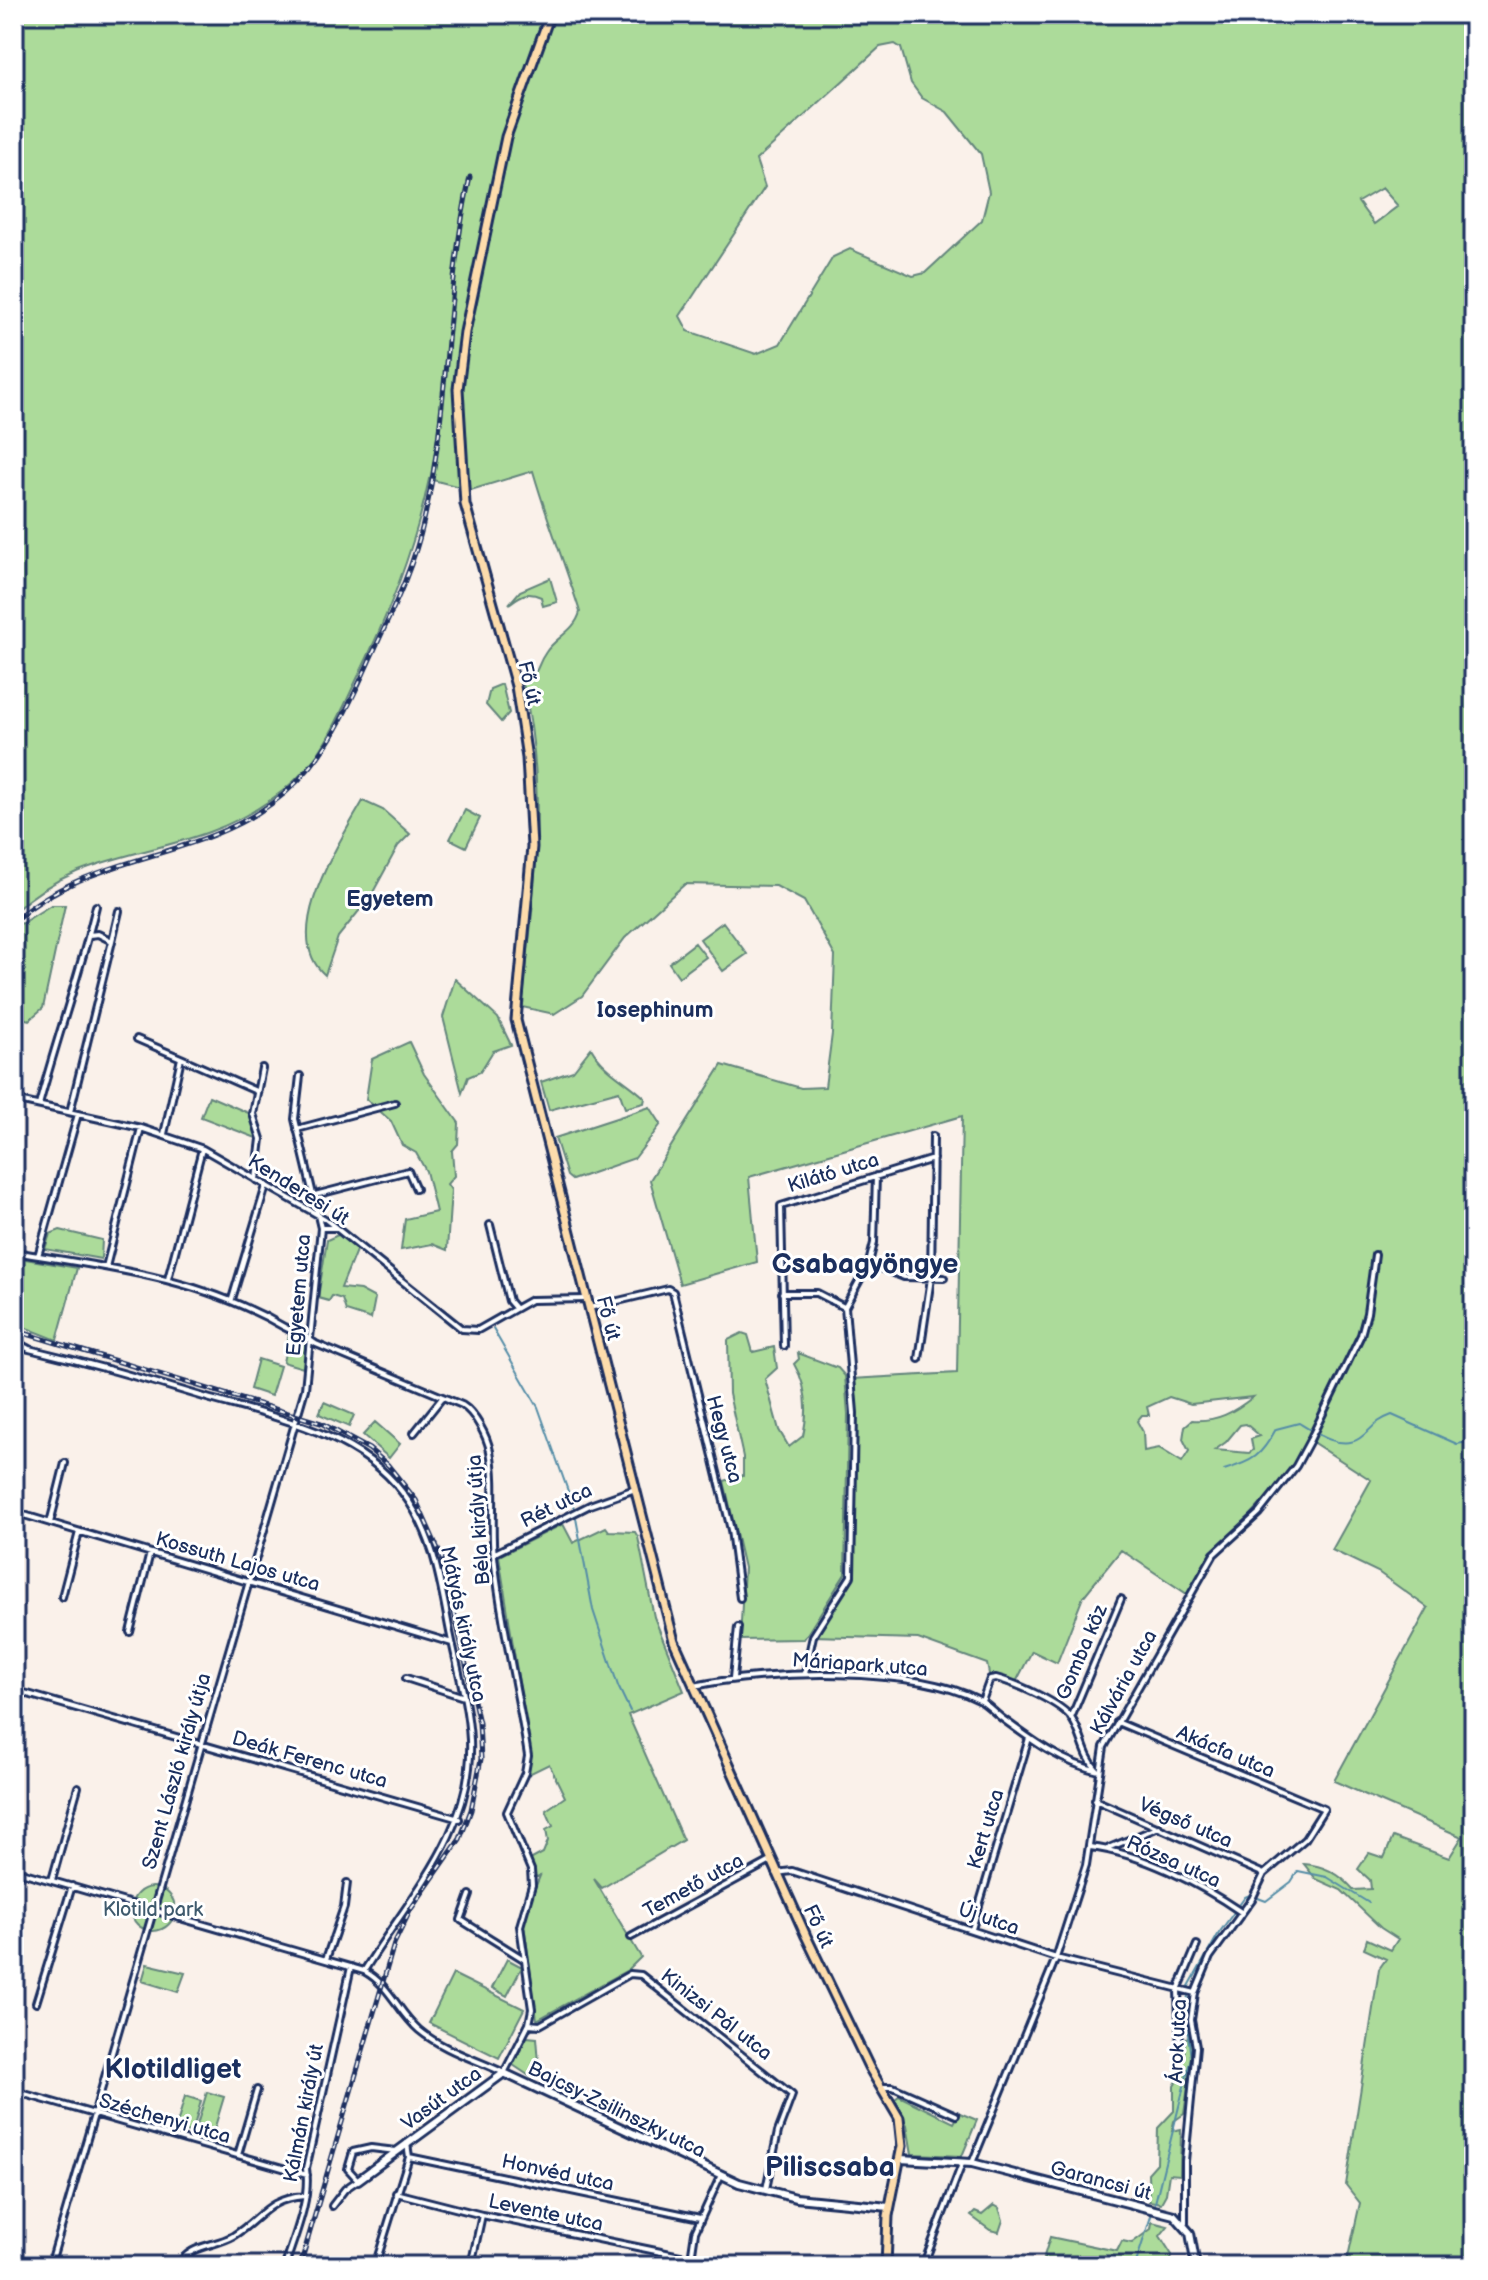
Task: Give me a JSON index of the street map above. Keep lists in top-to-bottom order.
{
  "streets": {
    "main road": ["Fő út"],
    "street": [
      "Kilátó utca",
      "Kenderesi út",
      "Egyetem utca",
      "Hegy utca",
      "Rét utca",
      "Béla király útja",
      "Kossuth Lajos utca",
      "Mátyás király utca",
      "Gomba köz",
      "Máriapark utca",
      "Kálvária utca",
      "Akácfa utca",
      "Deák Ferenc utca",
      "Szent László király útja",
      "Végső utca",
      "Kert utca",
      "Rózsa utca",
      "Temető utca",
      "Új utca",
      "Kinizsi Pál utca",
      "Árok utca",
      "Vasút utca",
      "Bajcsy-Zsilinszky utca",
      "Kálmán király út",
      "Széchenyi utca",
      "Honvéd utca",
      "Garancsi út",
      "Levente utca"
    ]
  },
  "crossings": [
    ["Fő út", "Kenderesi út"],
    ["Fő út", "Hegy utca"],
    ["Fő út", "Rét utca"],
    ["Fő út", "Máriapark utca"],
    ["Fő út", "Temető utca"],
    ["Fő út", "Új utca"],
    ["Fő út", "Bajcsy-Zsilinszky utca"],
    ["Fő út", "Garancsi út"],
    ["Kenderesi út", "Egyetem utca"],
    ["Egyetem utca", "Béla király útja"],
    ["Egyetem utca", "Mátyás király utca"],
    ["Egyetem utca", "Szent László király útja"],
    ["Rét utca", "Béla király útja"],
    ["Béla király útja", "Kinizsi Pál utca"],
    ["Béla király útja", "Vasút utca"],
    ["Béla király útja", "Bajcsy-Zsilinszky utca"],
    ["Kossuth Lajos utca", "Mátyás király utca"],
    ["Kossuth Lajos utca", "Szent László király útja"],
    ["Mátyás király utca", "Deák Ferenc utca"],
    ["Mátyás király utca", "Szent László király útja"],
    ["Mátyás király utca", "Bajcsy-Zsilinszky utca"],
    ["Máriapark utca", "Kálvária utca"],
    ["Máriapark utca", "Kert utca"],
    ["Kálvária utca", "Akácfa utca"],
    ["Kálvária utca", "Végső utca"],
    ["Kálvária utca", "Rózsa utca"],
    ["Kálvária utca", "Új utca"],
    ["Kálvária utca", "Garancsi út"],
    ["Akácfa utca", "Árok utca"],
    ["Deák Ferenc utca", "Szent László király útja"],
    ["Szent László király útja", "Széchenyi utca"],
    ["Végső utca", "Árok utca"],
    ["Kert utca", "Új utca"],
    ["Rózsa utca", "Árok utca"],
    ["Új utca", "Árok utca"],
    ["Kinizsi Pál utca", "Bajcsy-Zsilinszky utca"],
    ["Árok utca", "Garancsi út"],
    ["Vasút utca", "Bajcsy-Zsilinszky utca"],
    ["Kálmán király út", "Széchenyi utca"]
  ],
  "districts": [
    "Egyetem",
    "Iosephinum",
    "Csabagyöngye",
    "Klotildliget",
    "Piliscsaba"
  ],
  "parks": ["Klotild park"]
}
